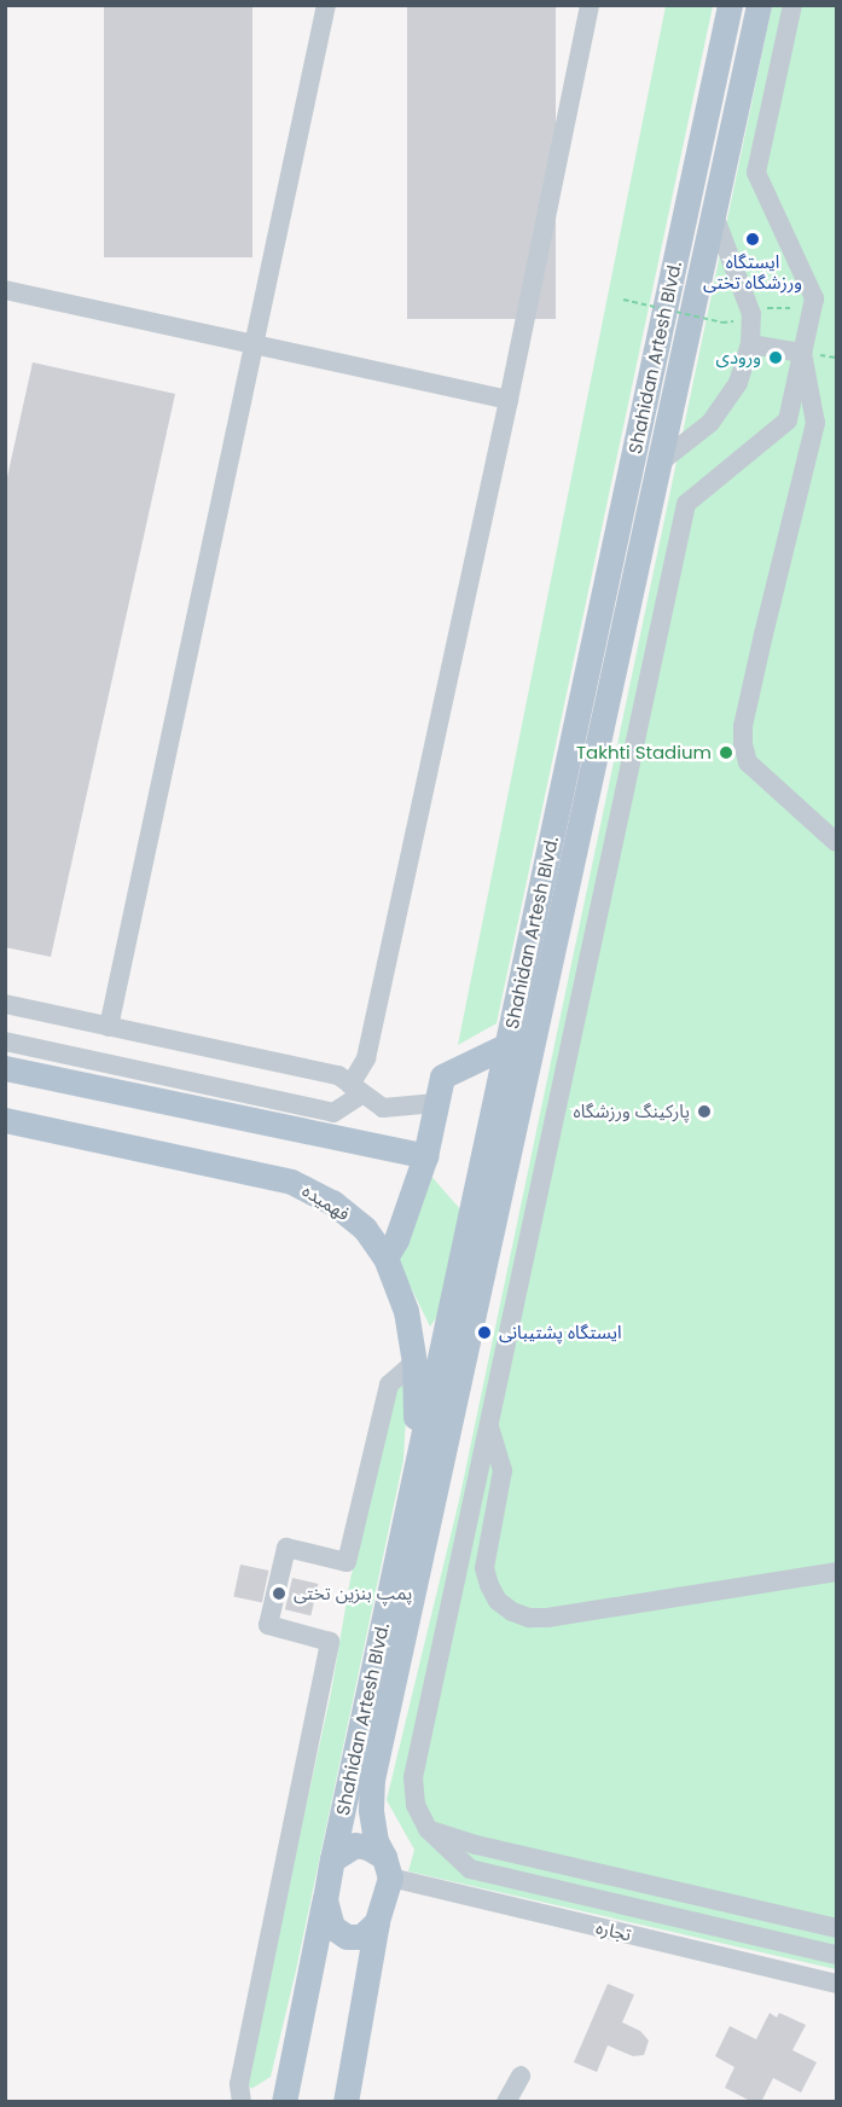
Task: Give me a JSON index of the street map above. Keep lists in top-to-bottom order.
{
  "streets": {
    "main road": ["Shahidan Artesh Blvd.", "فهمیده"],
    "street": ["تجاره"]
  },
  "crossings": [
    ["Shahidan Artesh Blvd.", "فهمیده"],
    ["Shahidan Artesh Blvd.", "تجاره"]
  ],
  "places": [
    "ایستگاه ورزشگاه تختی",
    "ورودی",
    "Takhti Stadium",
    "پارکینگ ورزشگاه",
    "ایستگاه پشتیبانی",
    "پمپ بنزین تختی"
  ]
}
